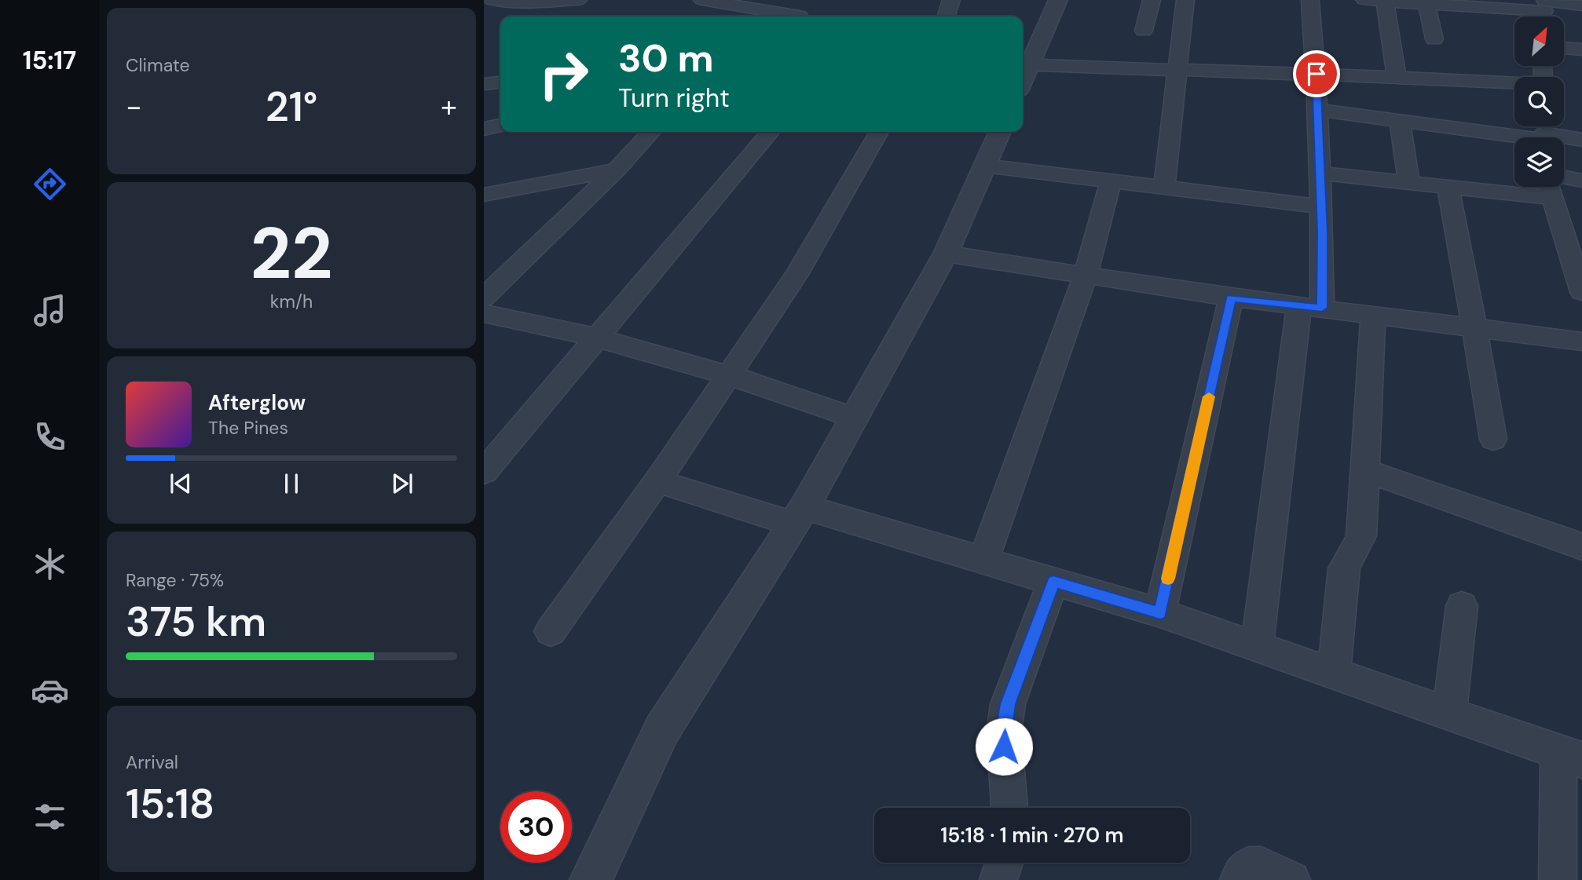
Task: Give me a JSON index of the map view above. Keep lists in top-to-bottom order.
{
  "north": "top right",
  "page": {
    "tabs": "15:17",
    "tile": [
      "Climate",
      ["22", "km/h"],
      ["Range · 75%", "375 km"],
      ["Arrival", "15:18"]
    ],
    "turn": ["30 m", "Turn right"],
    "heat": ["−", "21°", "+"],
    "song": ["Afterglow", "The Pines"],
    "limit": "30",
    "trip": "15:18 · 1 min · 270 m"
  }
}
